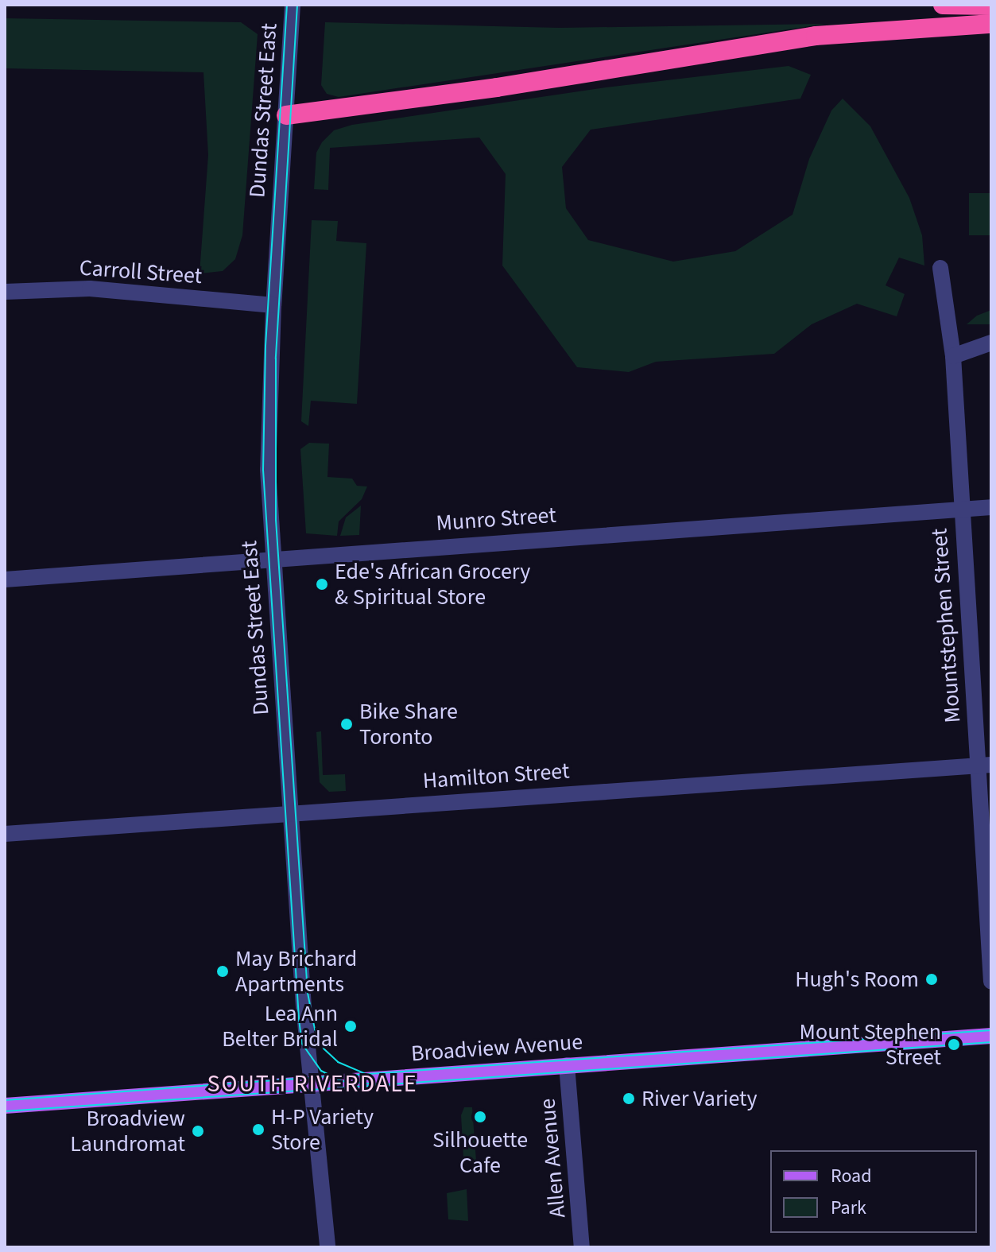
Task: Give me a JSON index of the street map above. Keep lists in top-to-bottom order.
{
  "streets": {
    "main road": ["Broadview Avenue"],
    "street": [
      "Dundas Street East",
      "Carroll Street",
      "Munro Street",
      "Mountstephen Street",
      "Hamilton Street",
      "Allen Avenue"
    ]
  },
  "crossings": [
    ["Dundas Street East", "Carroll Street"],
    ["Dundas Street East", "Munro Street"],
    ["Dundas Street East", "Hamilton Street"],
    ["Dundas Street East", "Broadview Avenue"],
    ["Munro Street", "Mountstephen Street"],
    ["Mountstephen Street", "Hamilton Street"],
    ["Broadview Avenue", "Allen Avenue"]
  ],
  "districts": ["SOUTH RIVERDALE"],
  "places": [
    "Ede's African Grocery & Spiritual Store",
    "Bike Share Toronto",
    "May Brichard Apartments",
    "Hugh's Room",
    "Lea Ann Belter Bridal",
    "Mount Stephen Street",
    "River Variety",
    "Silhouette Cafe",
    "H-P Variety Store",
    "Broadview Laundromat"
  ],
  "legend": ["Road", "Park"]
}
